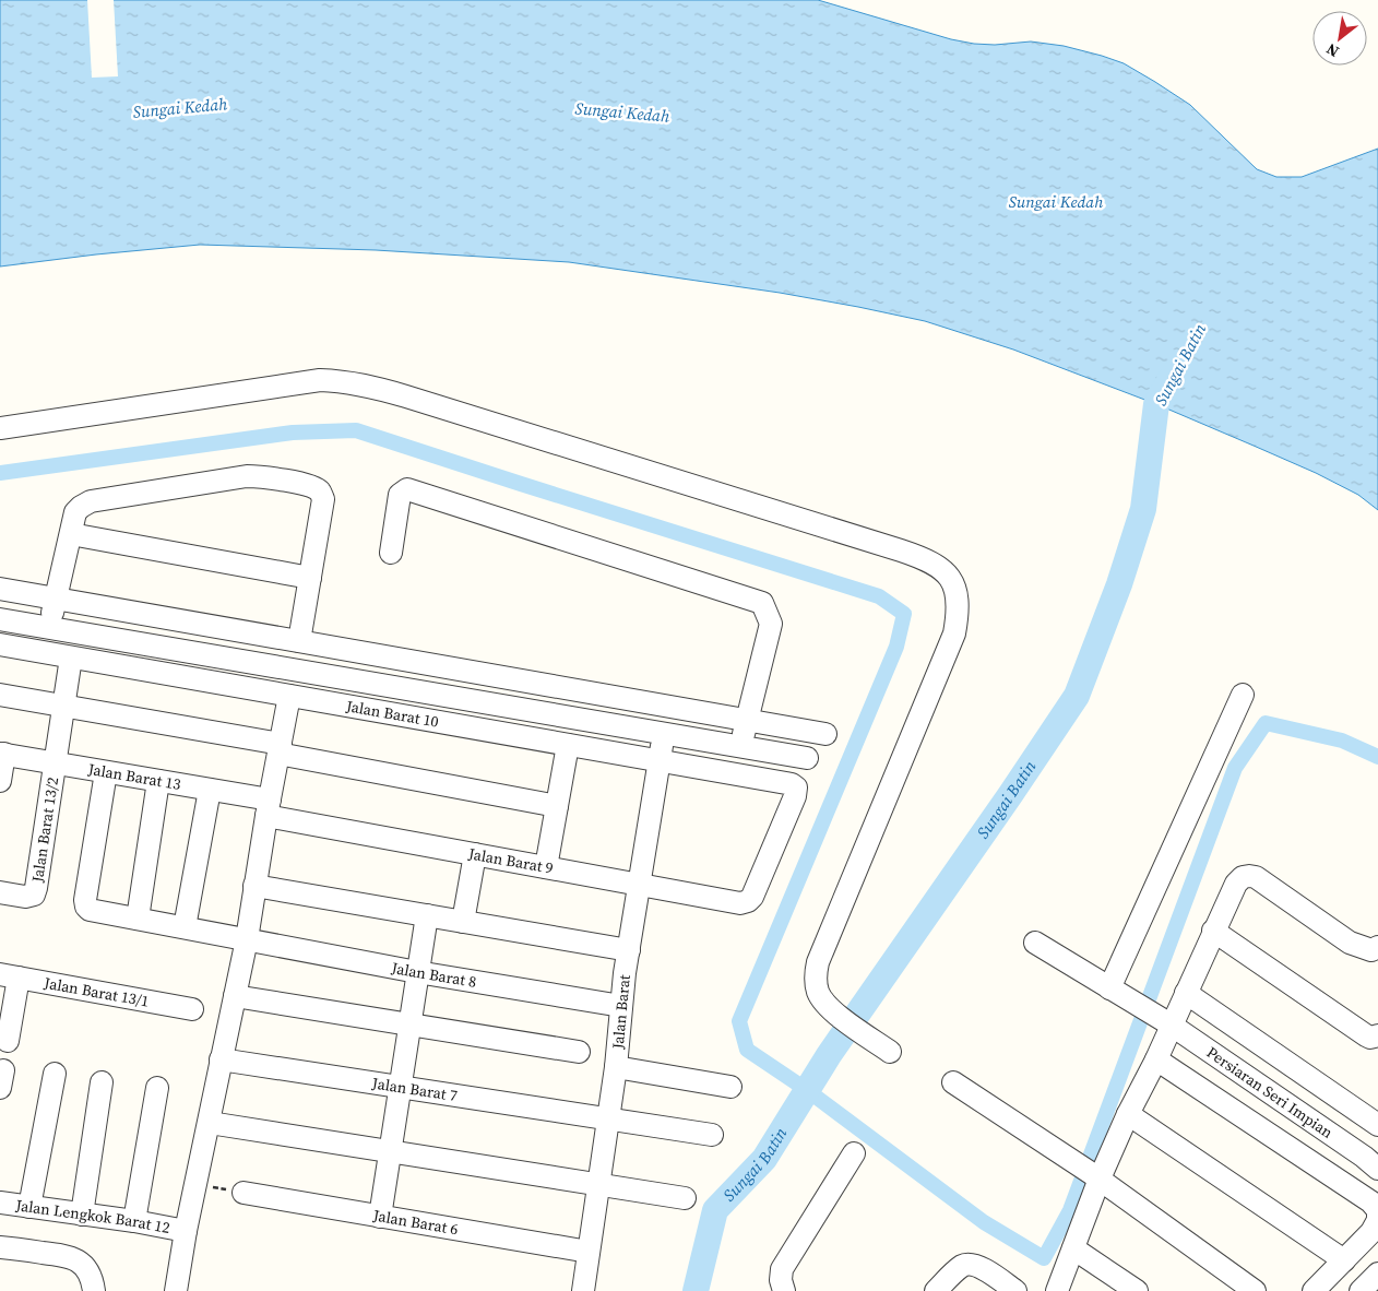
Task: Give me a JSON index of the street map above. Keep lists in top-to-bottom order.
{
  "streets": {
    "street": [
      "Jalan Barat 10",
      "Jalan Barat 13",
      "Jalan Barat 13/2",
      "Jalan Barat 9",
      "Jalan Barat 8",
      "Jalan Barat 13/1",
      "Jalan Barat",
      "Jalan Barat 7",
      "Persiaran Seri Impian",
      "Jalan Lengkok Barat 12",
      "Jalan Barat 6"
    ]
  },
  "crossings": [
    ["Jalan Barat 10", "Jalan Barat 13/2"],
    ["Jalan Barat 10", "Jalan Barat 9"],
    ["Jalan Barat 10", "Jalan Barat"],
    ["Jalan Barat 13", "Jalan Barat 13/2"],
    ["Jalan Barat 13", "Jalan Barat 9"],
    ["Jalan Barat 13", "Jalan Barat 8"],
    ["Jalan Barat 9", "Jalan Barat"],
    ["Jalan Barat 8", "Jalan Barat"],
    ["Jalan Barat", "Jalan Barat 7"],
    ["Jalan Barat", "Jalan Barat 6"]
  ],
  "water": ["Sungai Kedah", "Sungai Batin"],
  "north": "bottom left"
}
